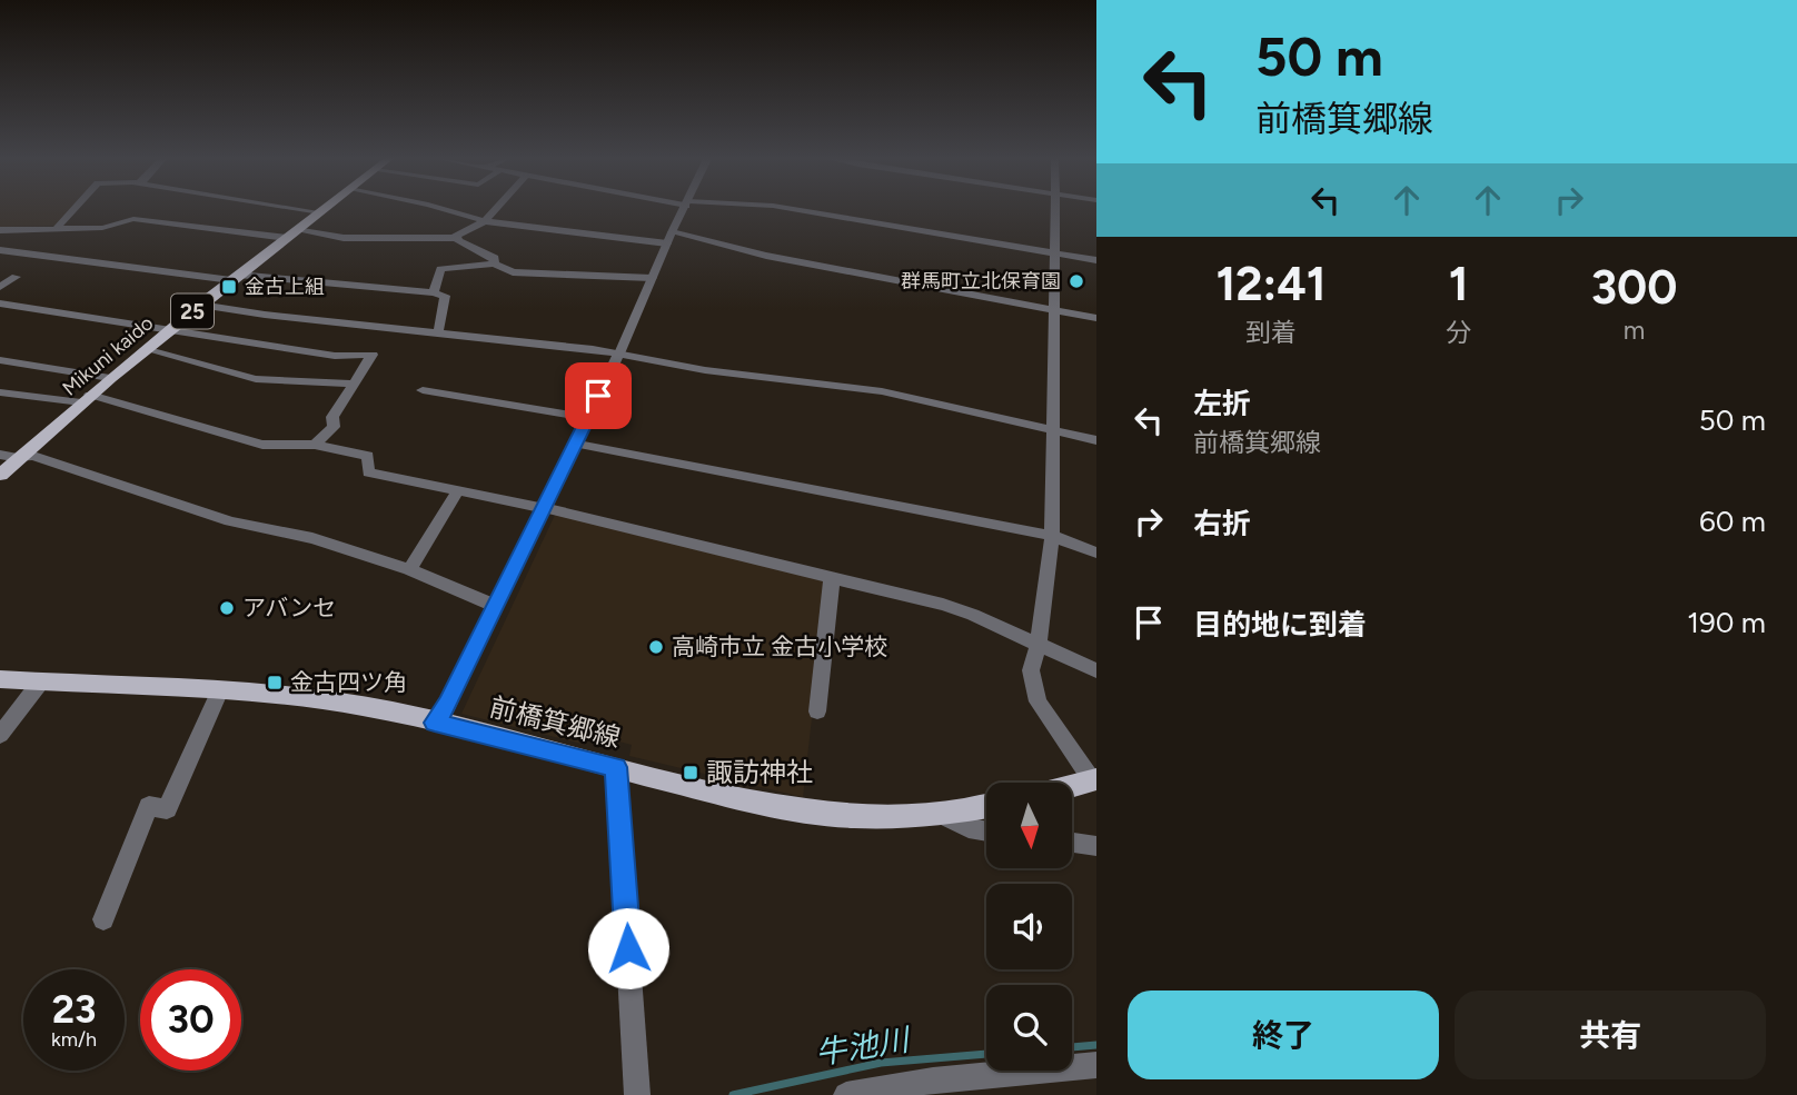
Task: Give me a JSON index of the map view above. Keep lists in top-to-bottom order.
{
  "streets": {
    "main road": ["25", "Mikuni kaido", "前橋箕郷線"]
  },
  "water": ["牛池川"],
  "places": {
    "other": ["群馬町立北保育園", "アバンセ", "高崎市立 金古小学校"],
    "transit": ["金古上組", "金古四ツ角", "諏訪神社"]
  },
  "north": "bottom",
  "page": {
    "turn": ["50 m", "前橋箕郷線"],
    "eta": [
      "12:41",
      "到着",
      "1",
      "分",
      "300",
      "m"
    ],
    "list": [
      {
        "name": "左折",
        "note": "前橋箕郷線",
        "value": "50 m"
      },
      {
        "name": "右折",
        "value": "60 m"
      },
      {
        "name": "目的地に到着",
        "value": "190 m"
      }
    ],
    "speed": "23 km/h",
    "limit": "30",
    "buttons": ["終了", "共有"]
  }
}
